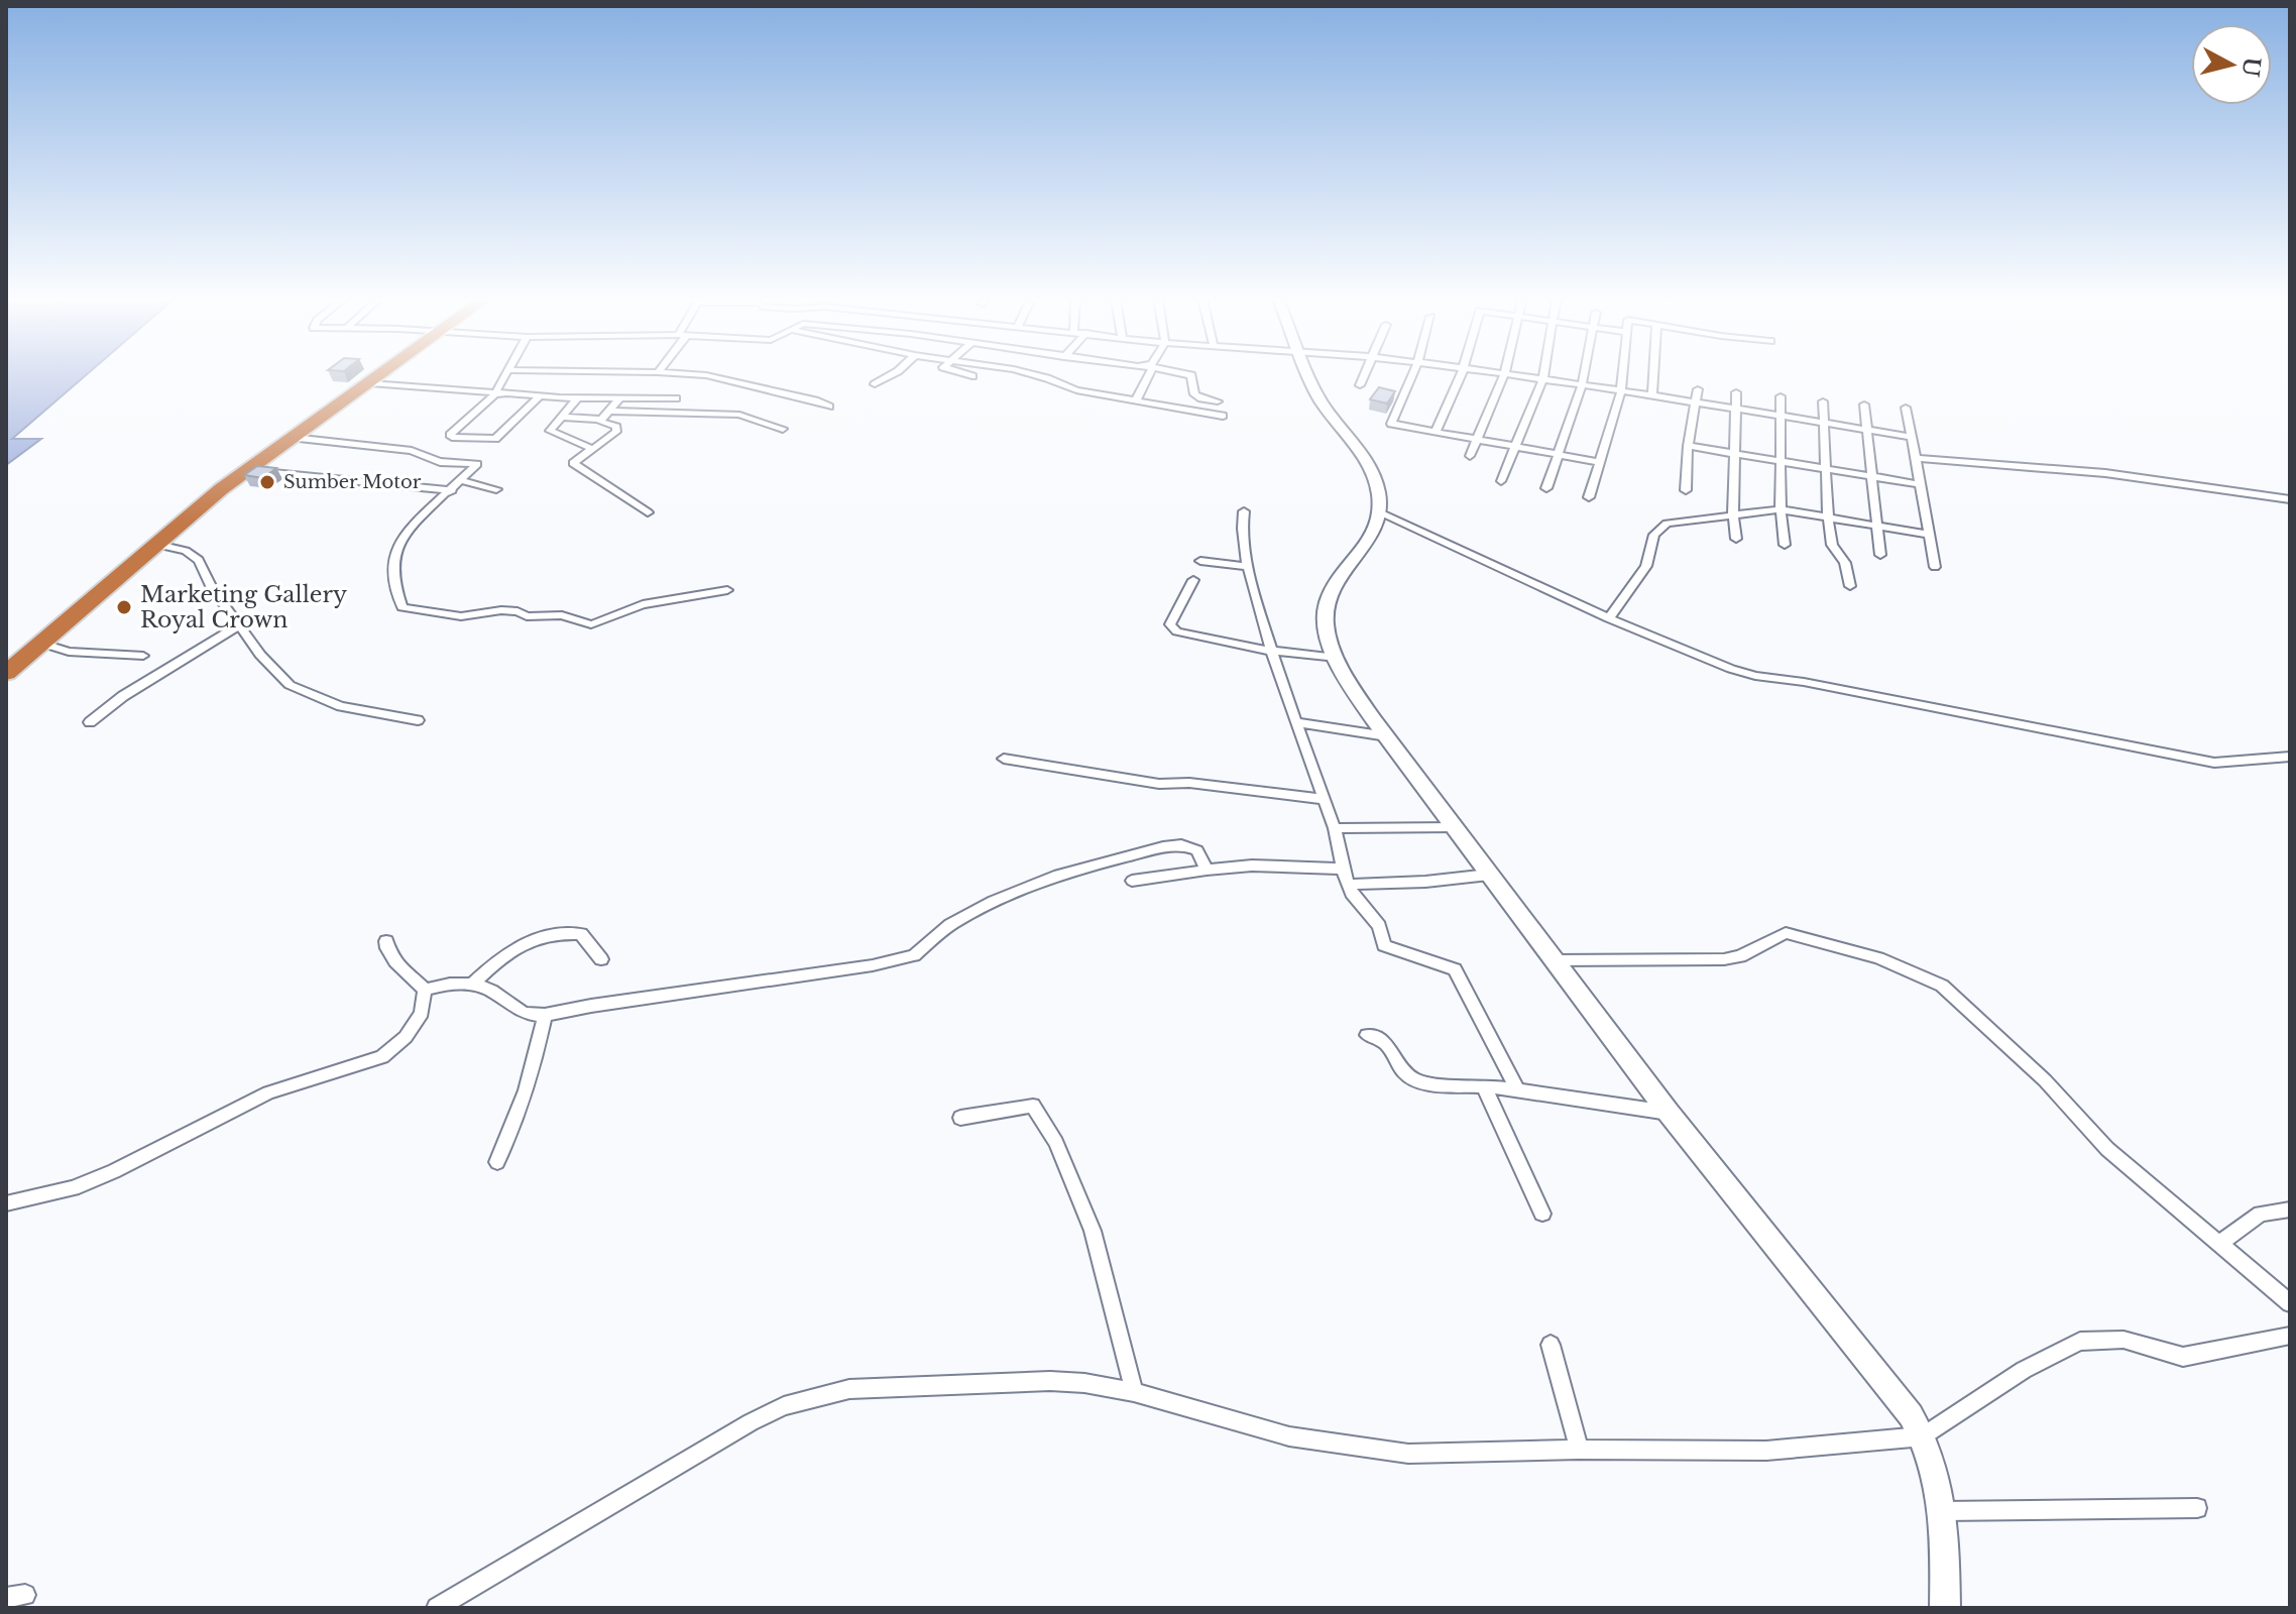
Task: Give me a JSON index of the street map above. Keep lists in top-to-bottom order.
{
  "places": ["Sumber Motor", "Marketing Gallery Royal Crown"],
  "north": "right"
}
